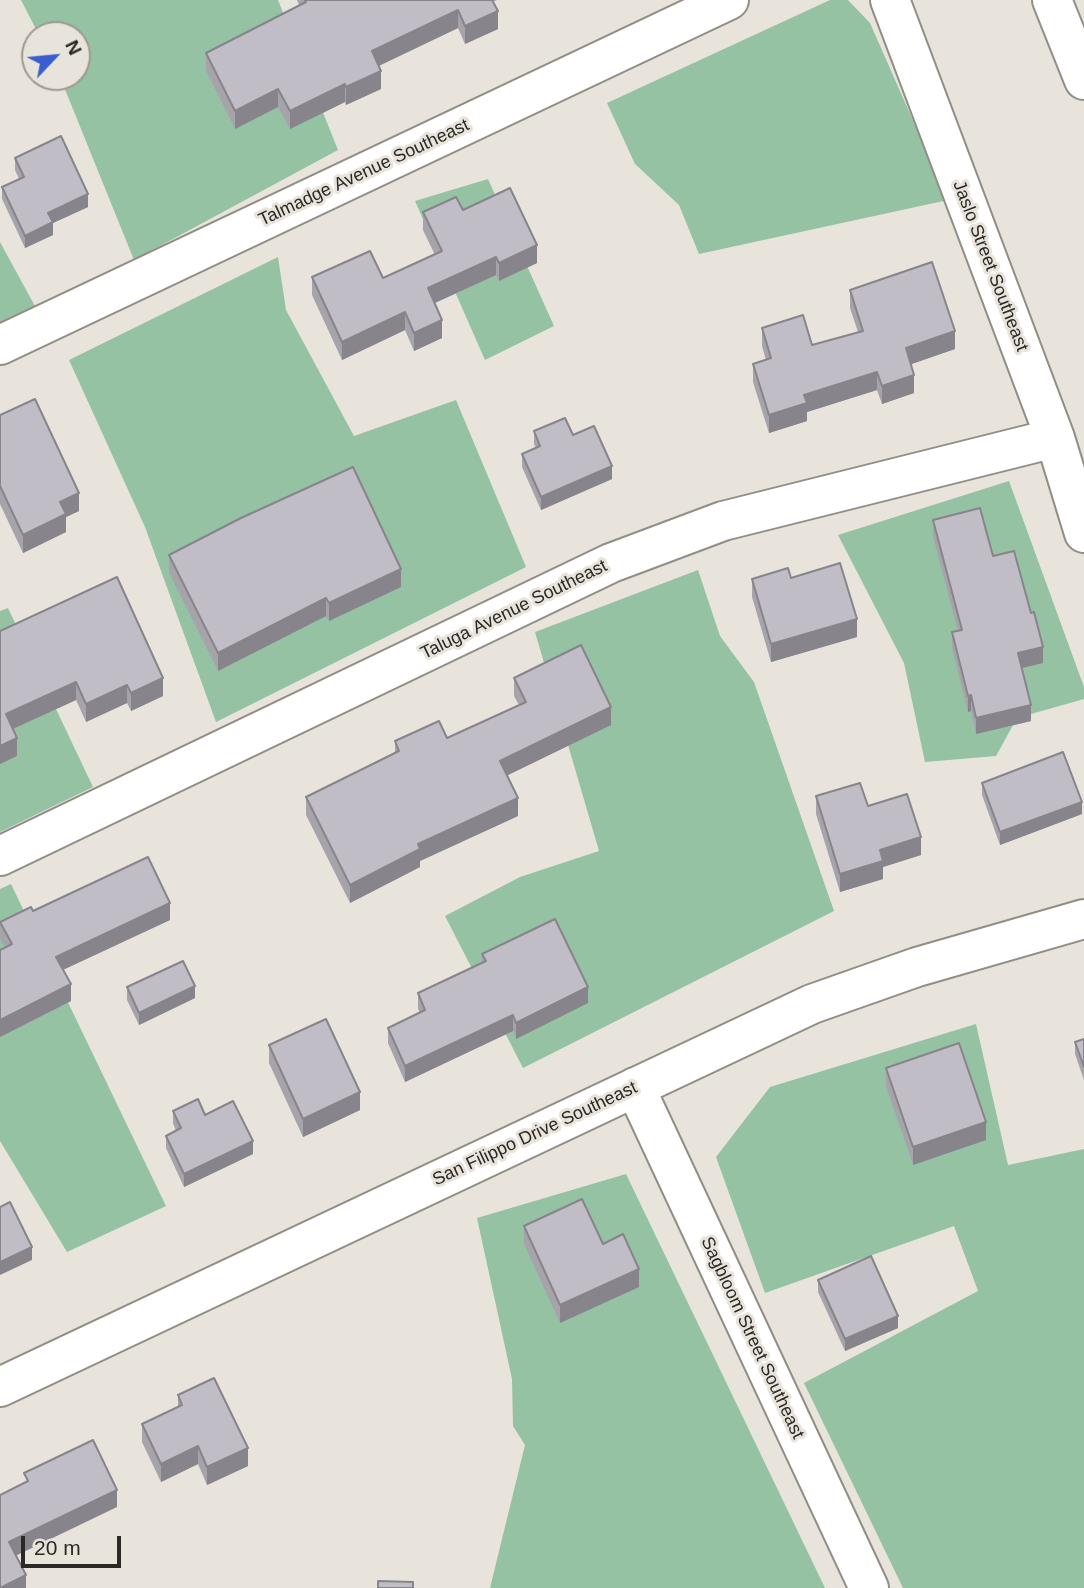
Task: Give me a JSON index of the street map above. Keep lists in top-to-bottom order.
{
  "streets": {
    "street": [
      "Talmadge Avenue Southeast",
      "Jaslo Street Southeast",
      "Taluga Avenue Southeast",
      "San Filippo Drive Southeast",
      "Sagbloom Street Southeast"
    ]
  },
  "crossings": [
    ["Jaslo Street Southeast", "Taluga Avenue Southeast"],
    ["San Filippo Drive Southeast", "Sagbloom Street Southeast"]
  ],
  "scale_bar": "20 m",
  "north": "top right"
}
